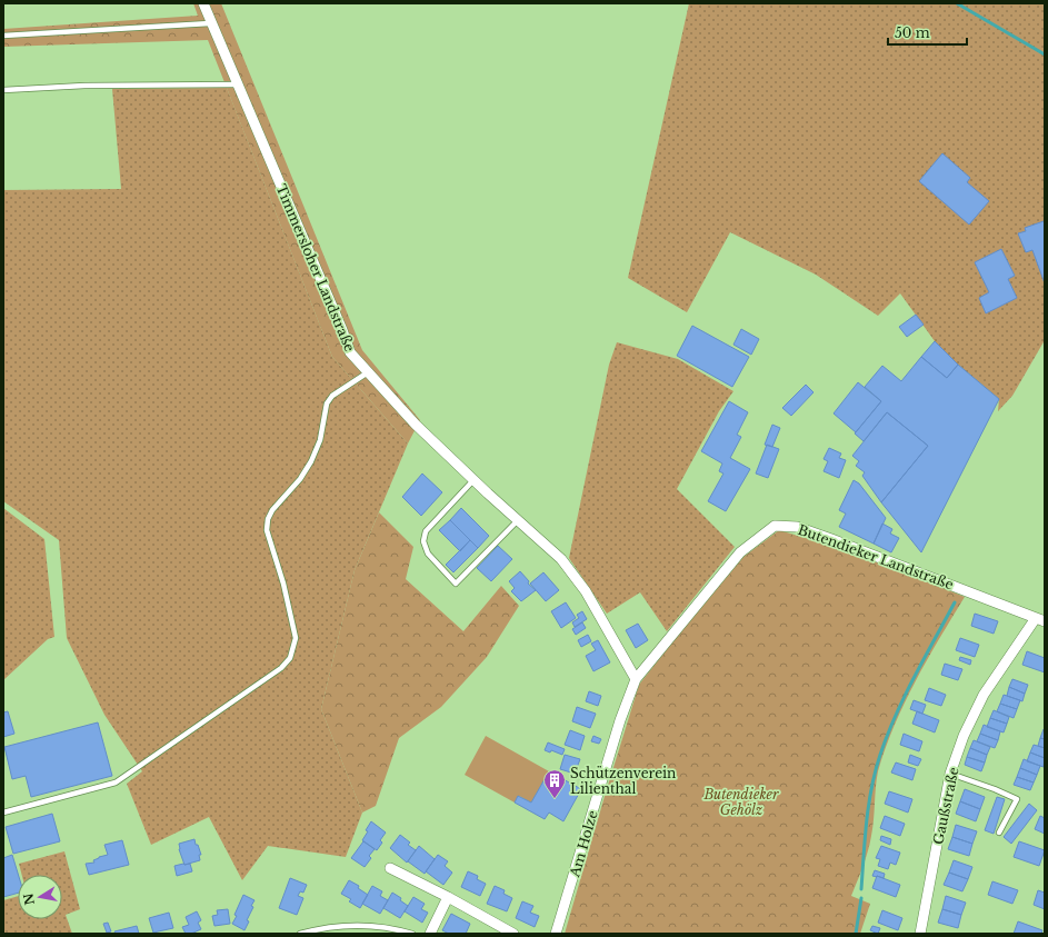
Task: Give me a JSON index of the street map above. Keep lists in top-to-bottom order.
{
  "streets": {
    "street": [
      "Timmersloher Landstraße",
      "Butendieker Landstraße",
      "Gaußstraße",
      "Am Holze"
    ]
  },
  "crossings": [
    ["Timmersloher Landstraße", "Butendieker Landstraße"],
    ["Timmersloher Landstraße", "Am Holze"],
    ["Butendieker Landstraße", "Gaußstraße"],
    ["Butendieker Landstraße", "Am Holze"]
  ],
  "parks": ["Butendieker Gehölz"],
  "places": {
    "building": ["Schützenverein Lilienthal"]
  },
  "scale_bar": "50 m",
  "north": "left"
}
